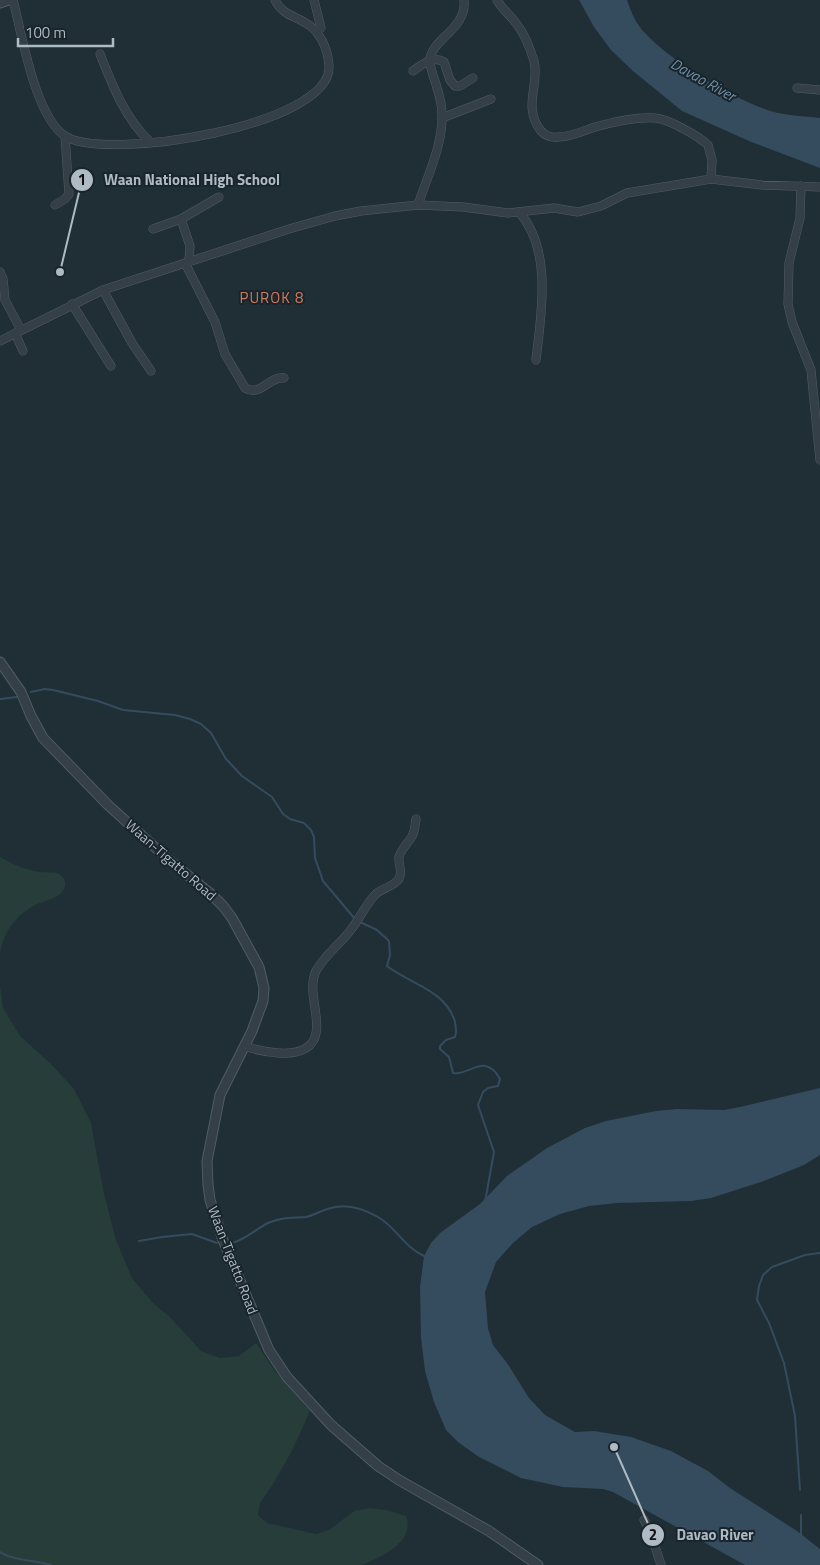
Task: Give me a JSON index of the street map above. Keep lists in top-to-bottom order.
{
  "streets": {
    "street": ["Waan-Tigatto Road"]
  },
  "districts": ["PUROK 8"],
  "water": ["Davao River"],
  "places": ["Waan National High School", "Davao River"],
  "scale_bar": "100 m"
}
